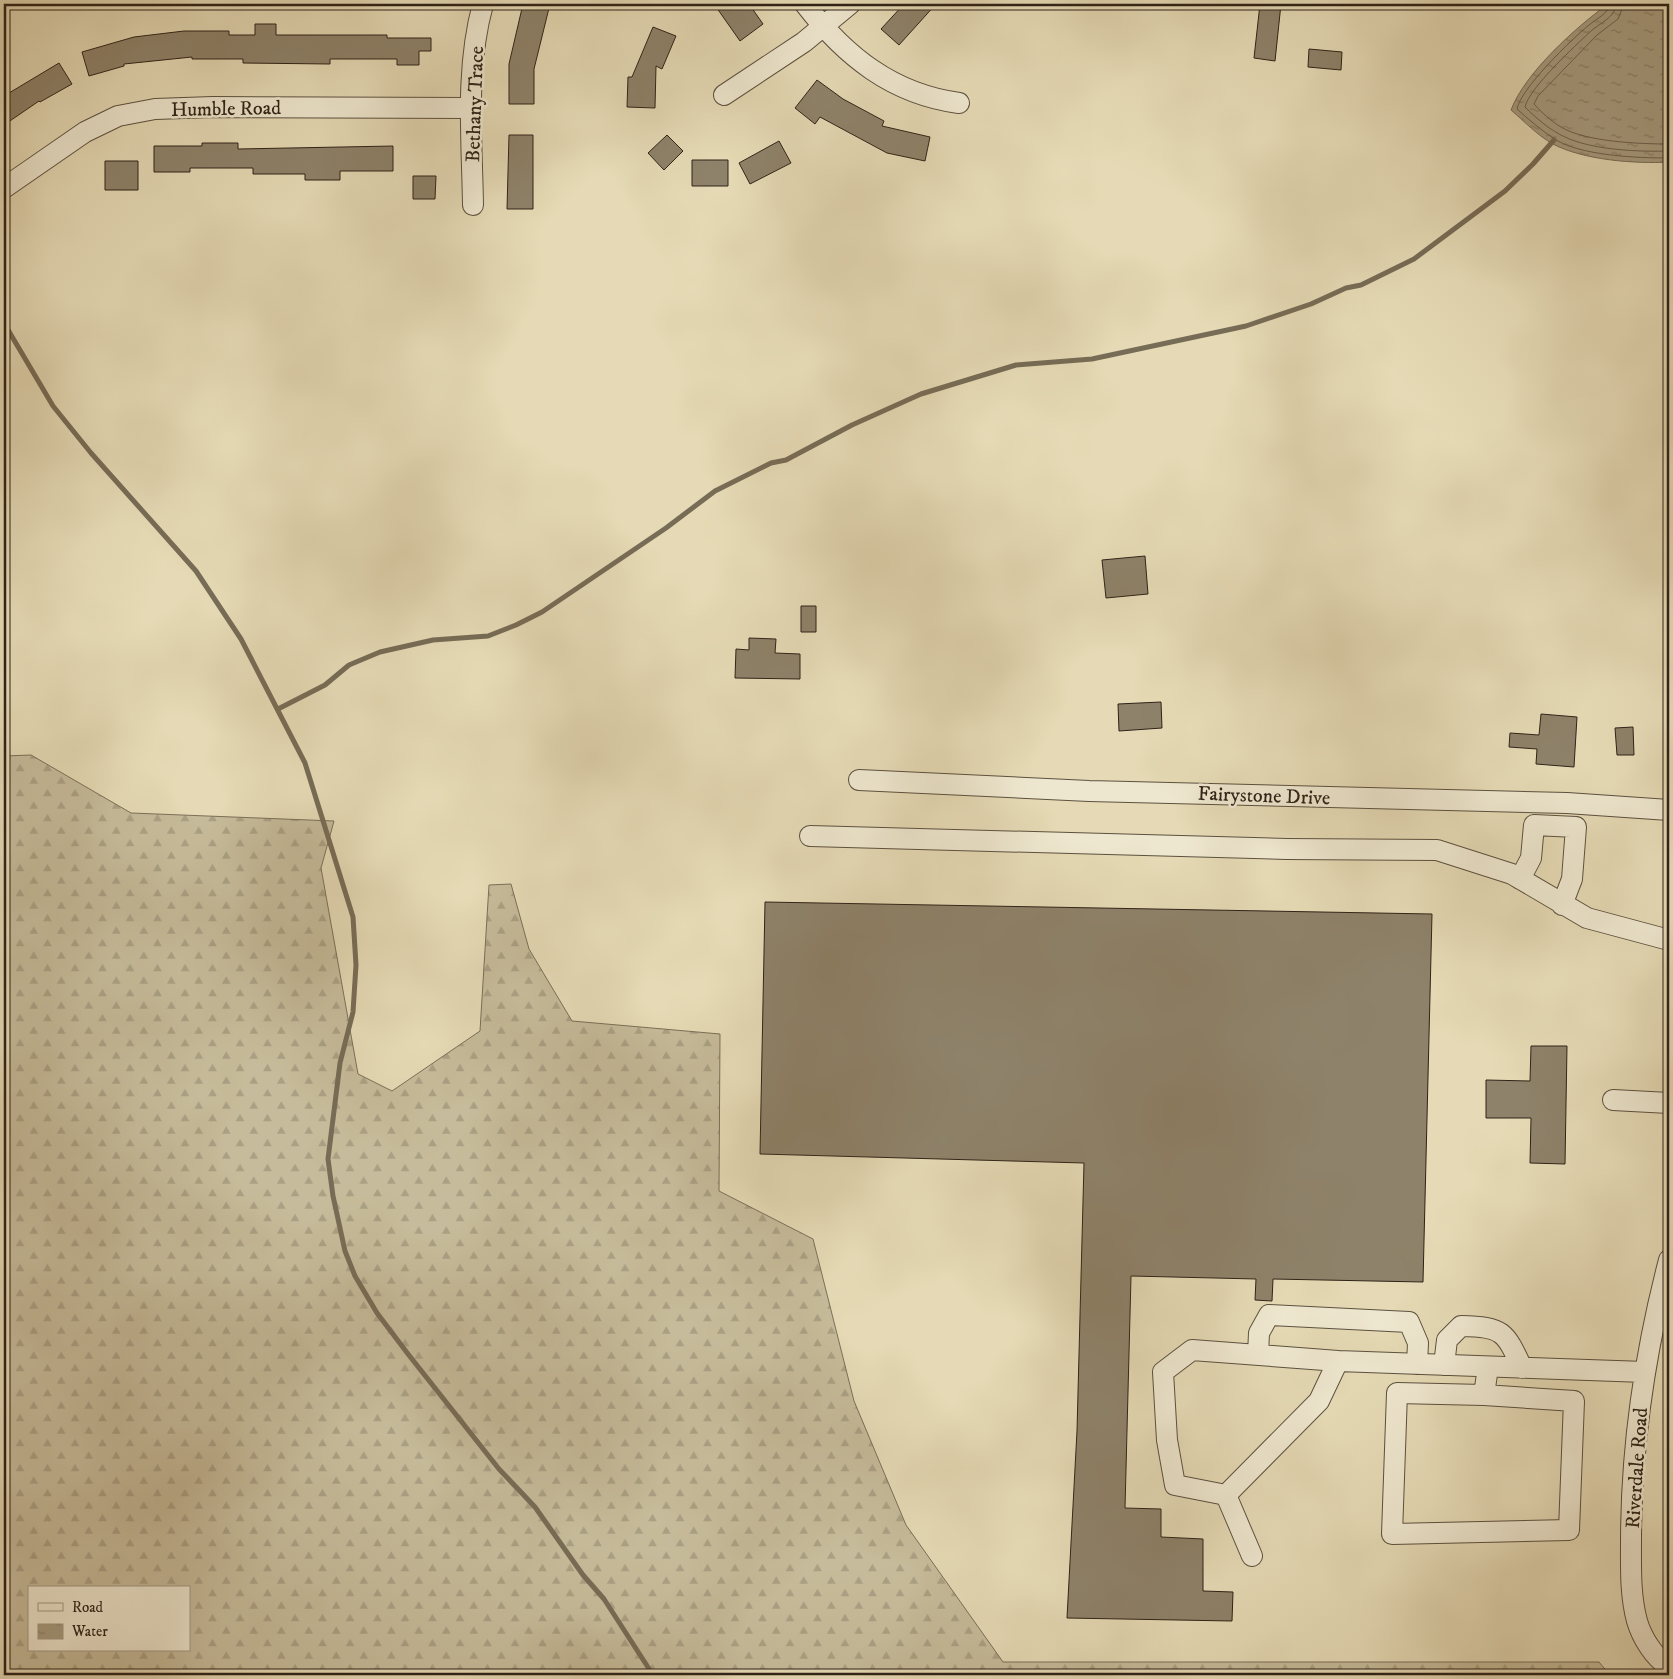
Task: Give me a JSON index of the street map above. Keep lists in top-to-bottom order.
{
  "streets": {
    "street": [
      "Bethany Trace",
      "Humble Road",
      "Fairystone Drive",
      "Riverdale Road"
    ]
  },
  "crossings": [
    ["Bethany Trace", "Humble Road"]
  ],
  "legend": ["Road", "Water"]
}
